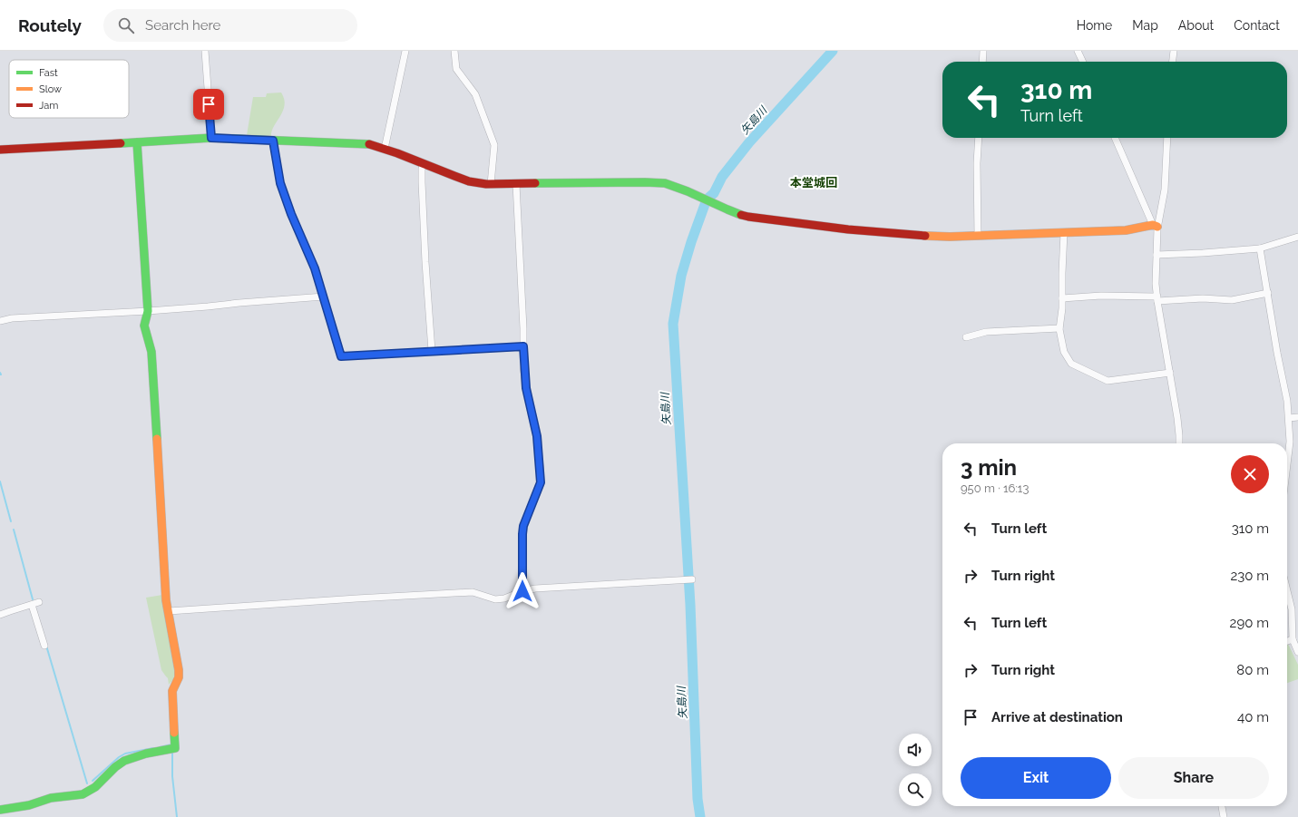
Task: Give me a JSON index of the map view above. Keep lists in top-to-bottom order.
{
  "districts": ["本堂城回"],
  "water": ["矢島川"],
  "legend": ["Fast", "Slow", "Jam"],
  "page": {
    "header": "Routely",
    "search": "Search here",
    "nav": [
      "Home",
      "Map",
      "About",
      "Contact"
    ],
    "turn": ["310 m", "Turn left"],
    "heading": ["3 min", "950 m · 16:13"],
    "list": [
      {
        "name": "Turn left",
        "value": "310 m"
      },
      {
        "name": "Turn right",
        "value": "230 m"
      },
      {
        "name": "Turn left",
        "value": "290 m"
      },
      {
        "name": "Turn right",
        "value": "80 m"
      },
      {
        "name": "Arrive at destination",
        "value": "40 m"
      }
    ],
    "buttons": ["Exit", "Share"]
  }
}
